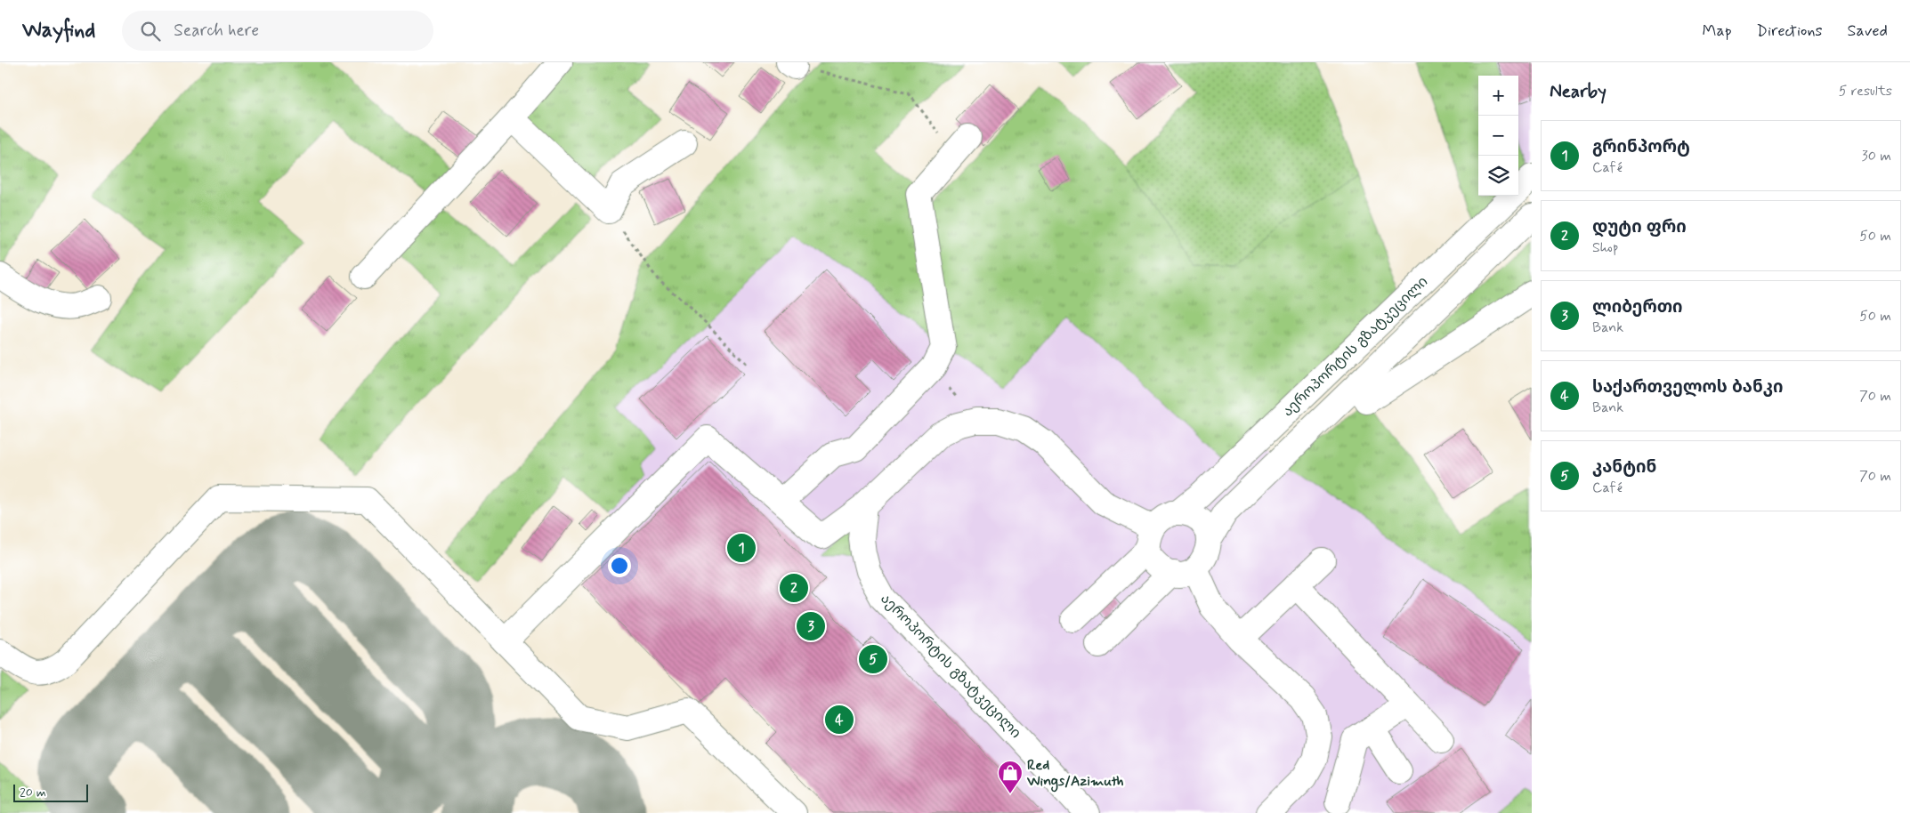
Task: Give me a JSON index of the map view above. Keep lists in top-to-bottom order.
{
  "streets": {
    "street": ["აეროპორტის გზატკეცილი"]
  },
  "places": {
    "shop": ["Red Wings/Azimuth"]
  },
  "scale_bar": "20 m",
  "page": {
    "header": "Wayfind",
    "search": "Search here",
    "nav": ["Map", "Directions", "Saved"],
    "heading": ["Nearby", "5 results"],
    "map_buttons": ["+", "−"],
    "list": [
      {
        "mark": "1",
        "name": "გრინპორტ",
        "note": "Café",
        "value": "30 m"
      },
      {
        "mark": "2",
        "name": "დუტი ფრი",
        "note": "Shop",
        "value": "50 m"
      },
      {
        "mark": "3",
        "name": "ლიბერთი",
        "note": "Bank",
        "value": "50 m"
      },
      {
        "mark": "4",
        "name": "საქართველოს ბანკი",
        "note": "Bank",
        "value": "70 m"
      },
      {
        "mark": "5",
        "name": "კანტინ",
        "note": "Café",
        "value": "70 m"
      }
    ],
    "pins": [
      "1",
      "2",
      "3",
      "5",
      "4"
    ],
    "scale": "20 m"
  }
}
